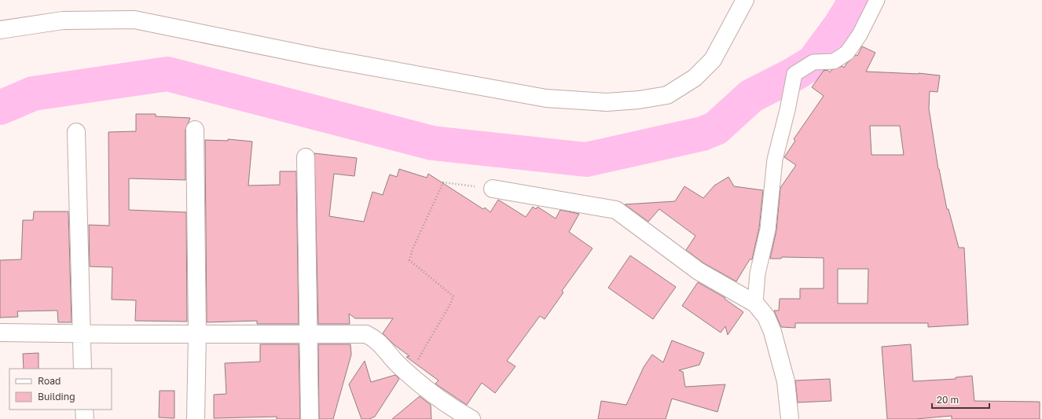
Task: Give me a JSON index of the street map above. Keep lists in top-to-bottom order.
{
  "legend": ["Road", "Building"],
  "scale_bar": "20 m"
}
